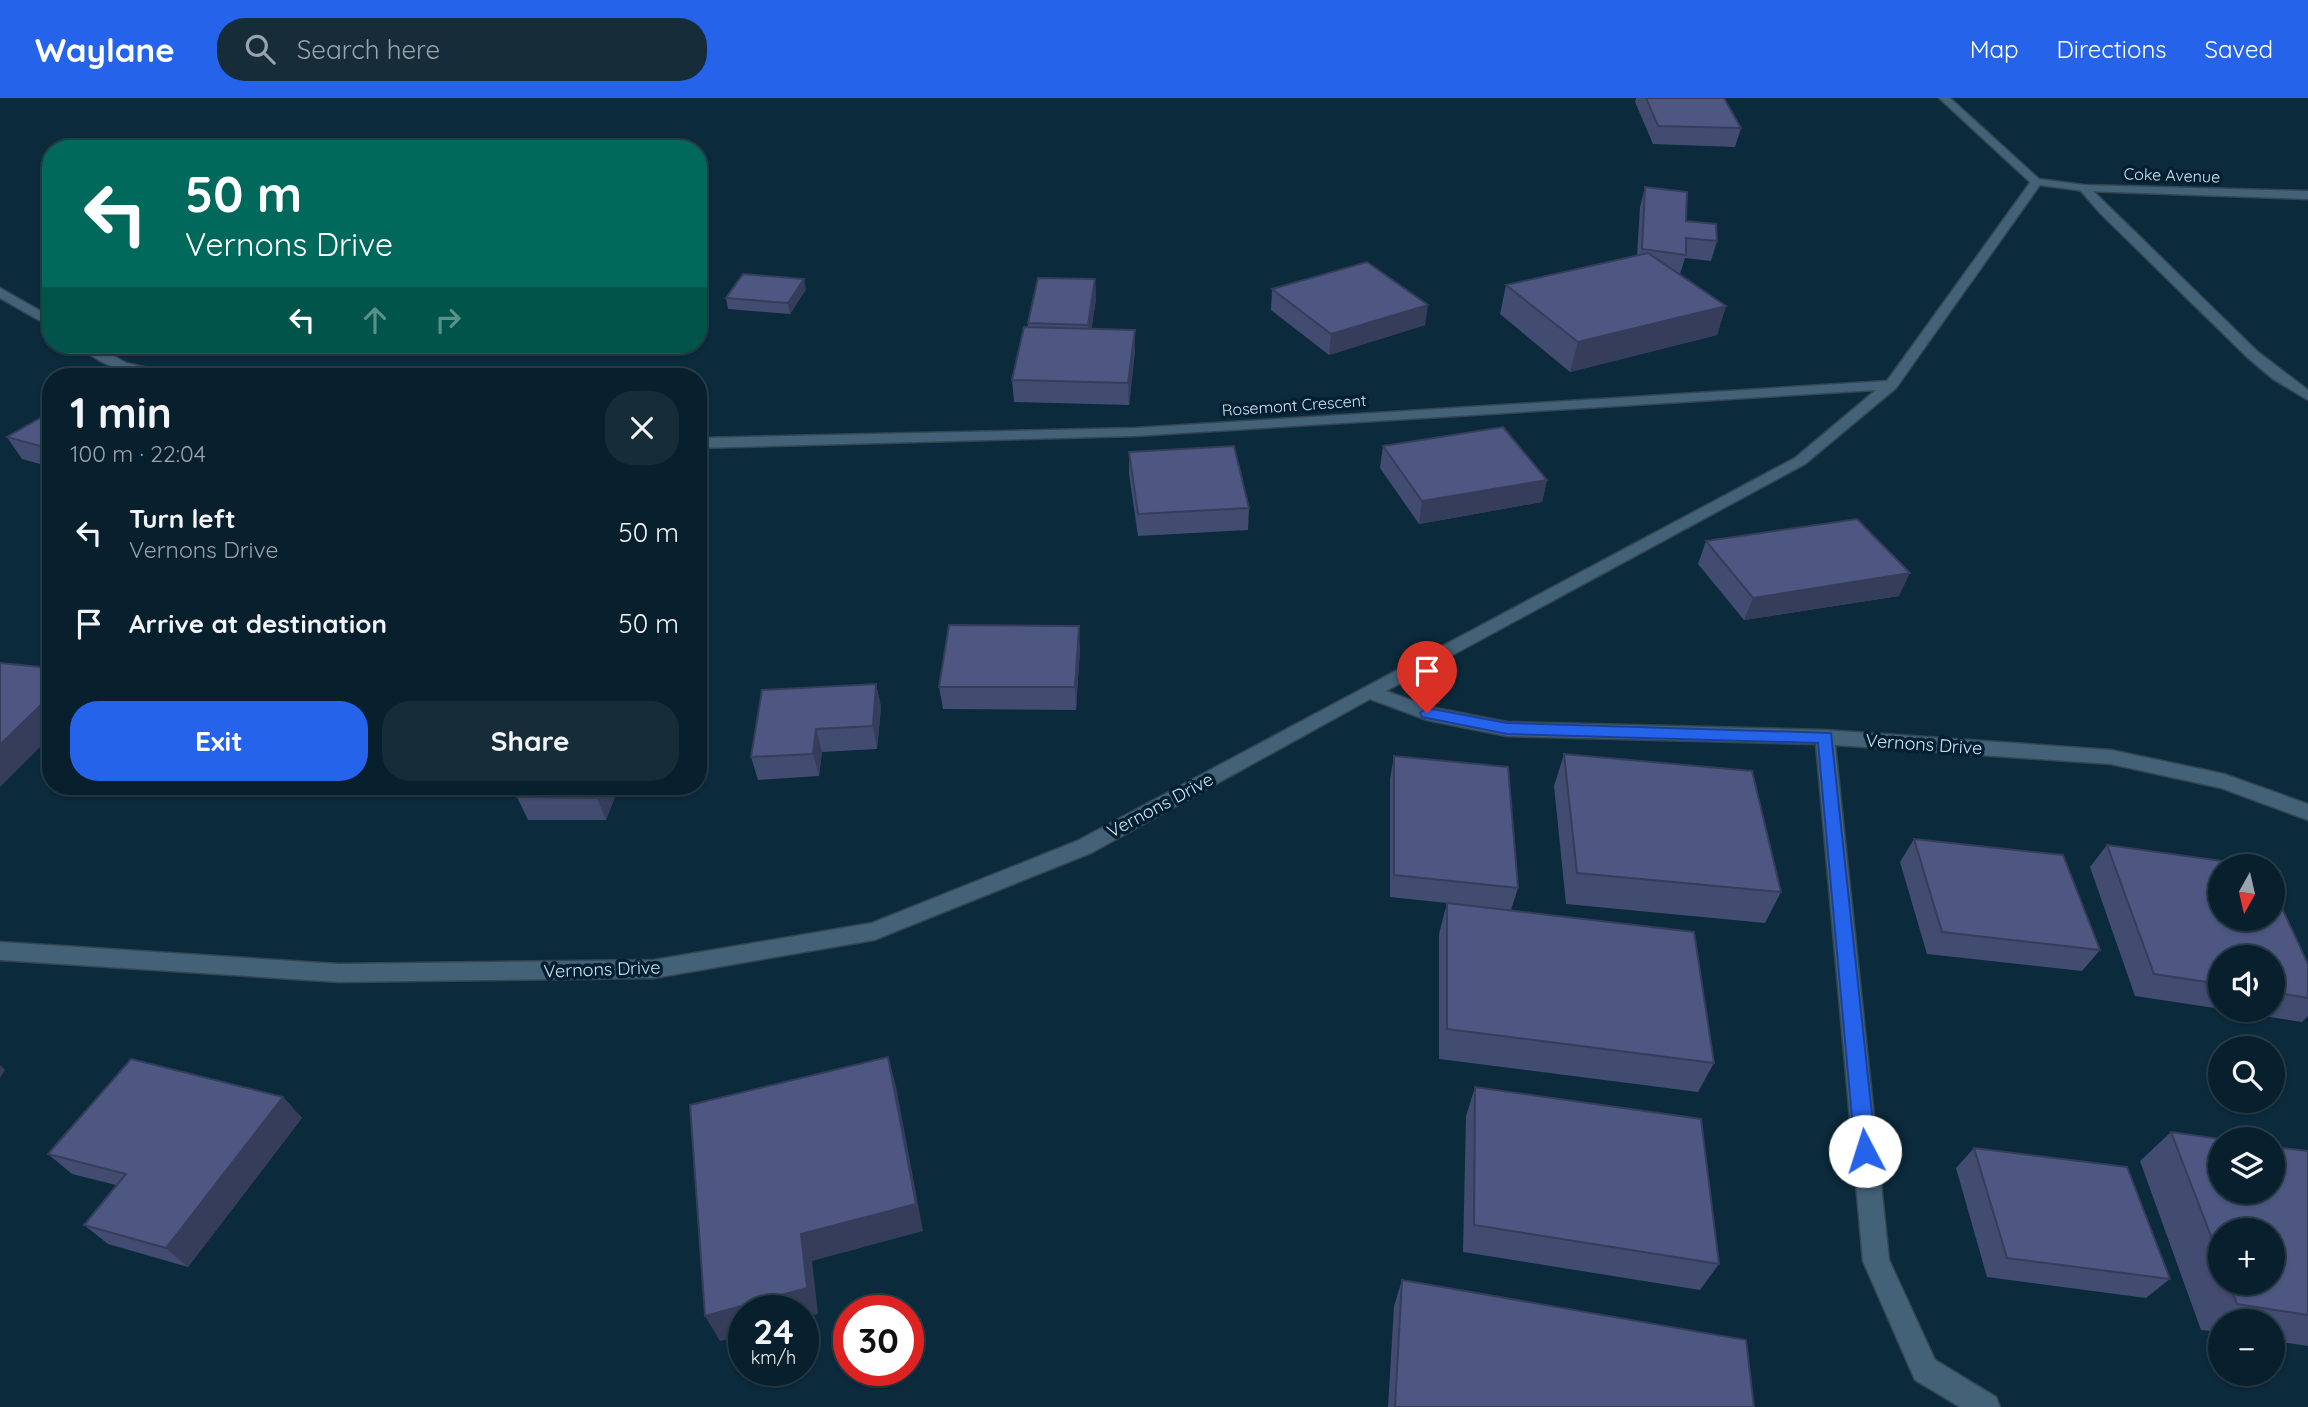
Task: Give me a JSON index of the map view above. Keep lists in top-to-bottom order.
{
  "streets": {
    "street": ["Coke Avenue", "Rosemont Crescent", "Vernons Drive"]
  },
  "north": "bottom",
  "page": {
    "header": "Waylane",
    "search": "Search here",
    "nav": ["Map", "Directions", "Saved"],
    "turn": ["50 m", "Vernons Drive"],
    "heading": ["1 min", "100 m · 22:04"],
    "list": [
      {
        "name": "Turn left",
        "note": "Vernons Drive",
        "value": "50 m"
      },
      {
        "name": "Arrive at destination",
        "value": "50 m"
      }
    ],
    "buttons": ["Exit", "Share"],
    "map_buttons": ["+", "−"],
    "speed": "24 km/h",
    "limit": "30"
  }
}
